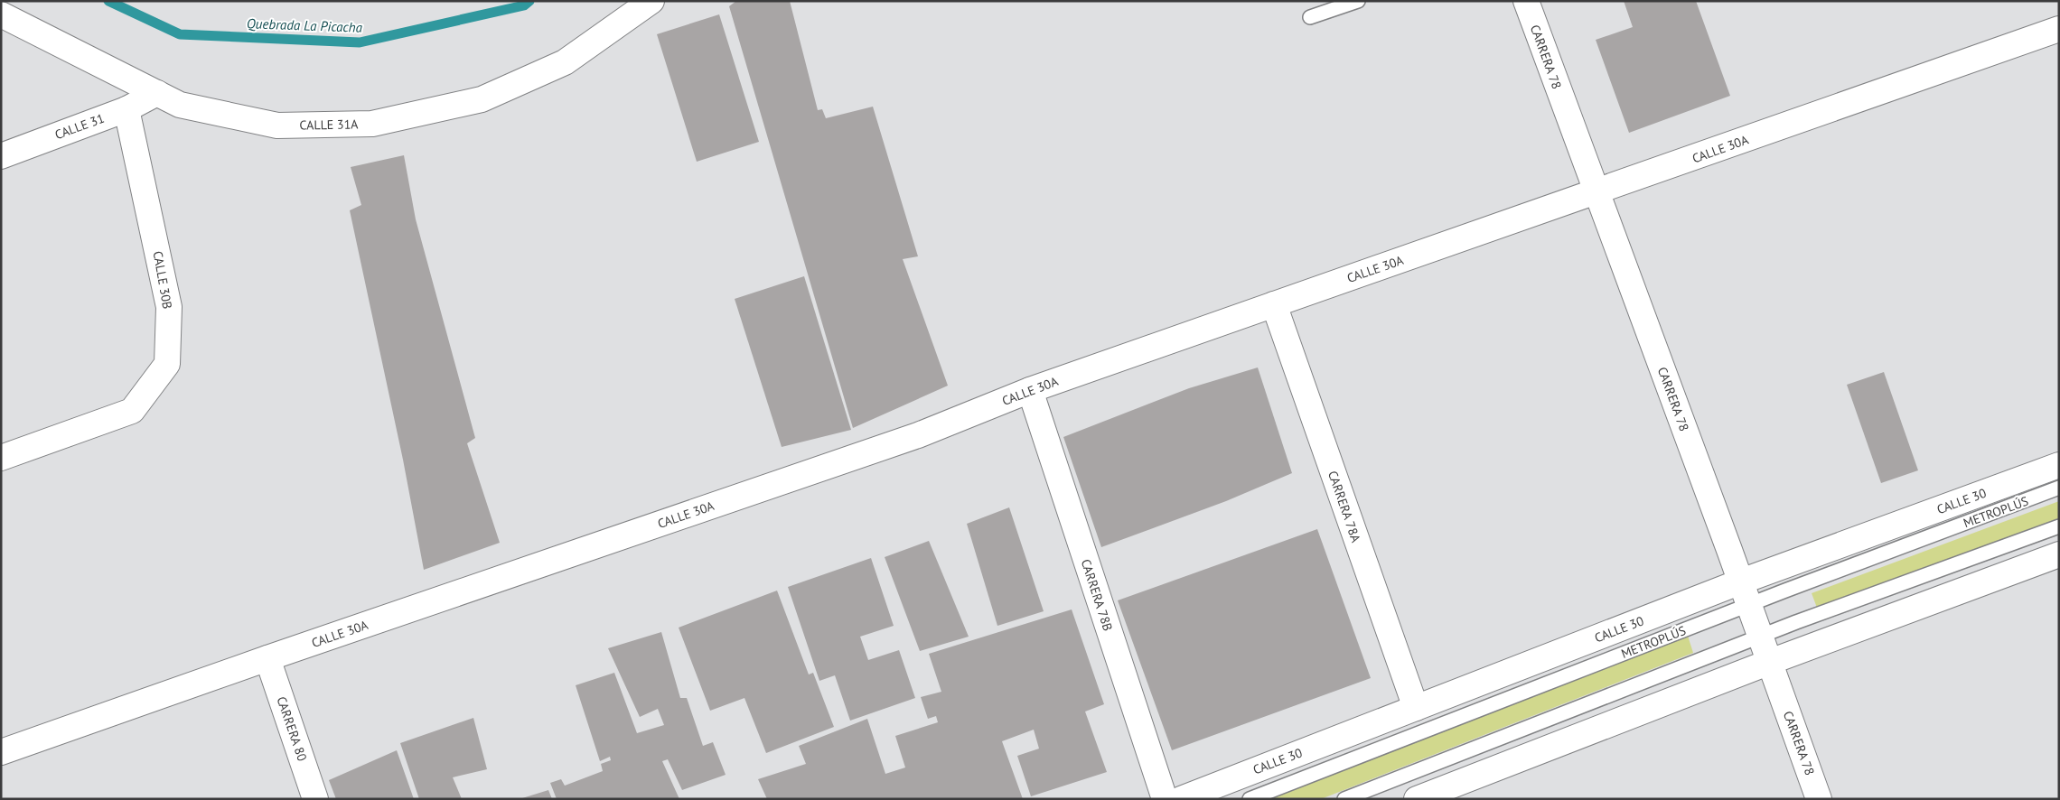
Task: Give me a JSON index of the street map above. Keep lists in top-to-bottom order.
{
  "streets": {
    "street": [
      "CARRERA 78",
      "CALLE 31A",
      "CALLE 31",
      "CALLE 30A",
      "CALLE 30B",
      "CALLE 30",
      "CARRERA 78A",
      "CARRERA 78B",
      "CARRERA 80"
    ],
    "lane": ["METROPLÚS"]
  },
  "crossings": [
    ["CARRERA 78", "CALLE 30A"],
    ["CARRERA 78", "CALLE 30"],
    ["CARRERA 78", "METROPLÚS"],
    ["CALLE 31A", "CALLE 31"],
    ["CALLE 31", "CALLE 30B"],
    ["CALLE 30A", "CARRERA 78A"],
    ["CALLE 30A", "CARRERA 78B"],
    ["CALLE 30A", "CARRERA 80"],
    ["CALLE 30", "CARRERA 78A"]
  ],
  "water": ["Quebrada La Picacha"]
}
